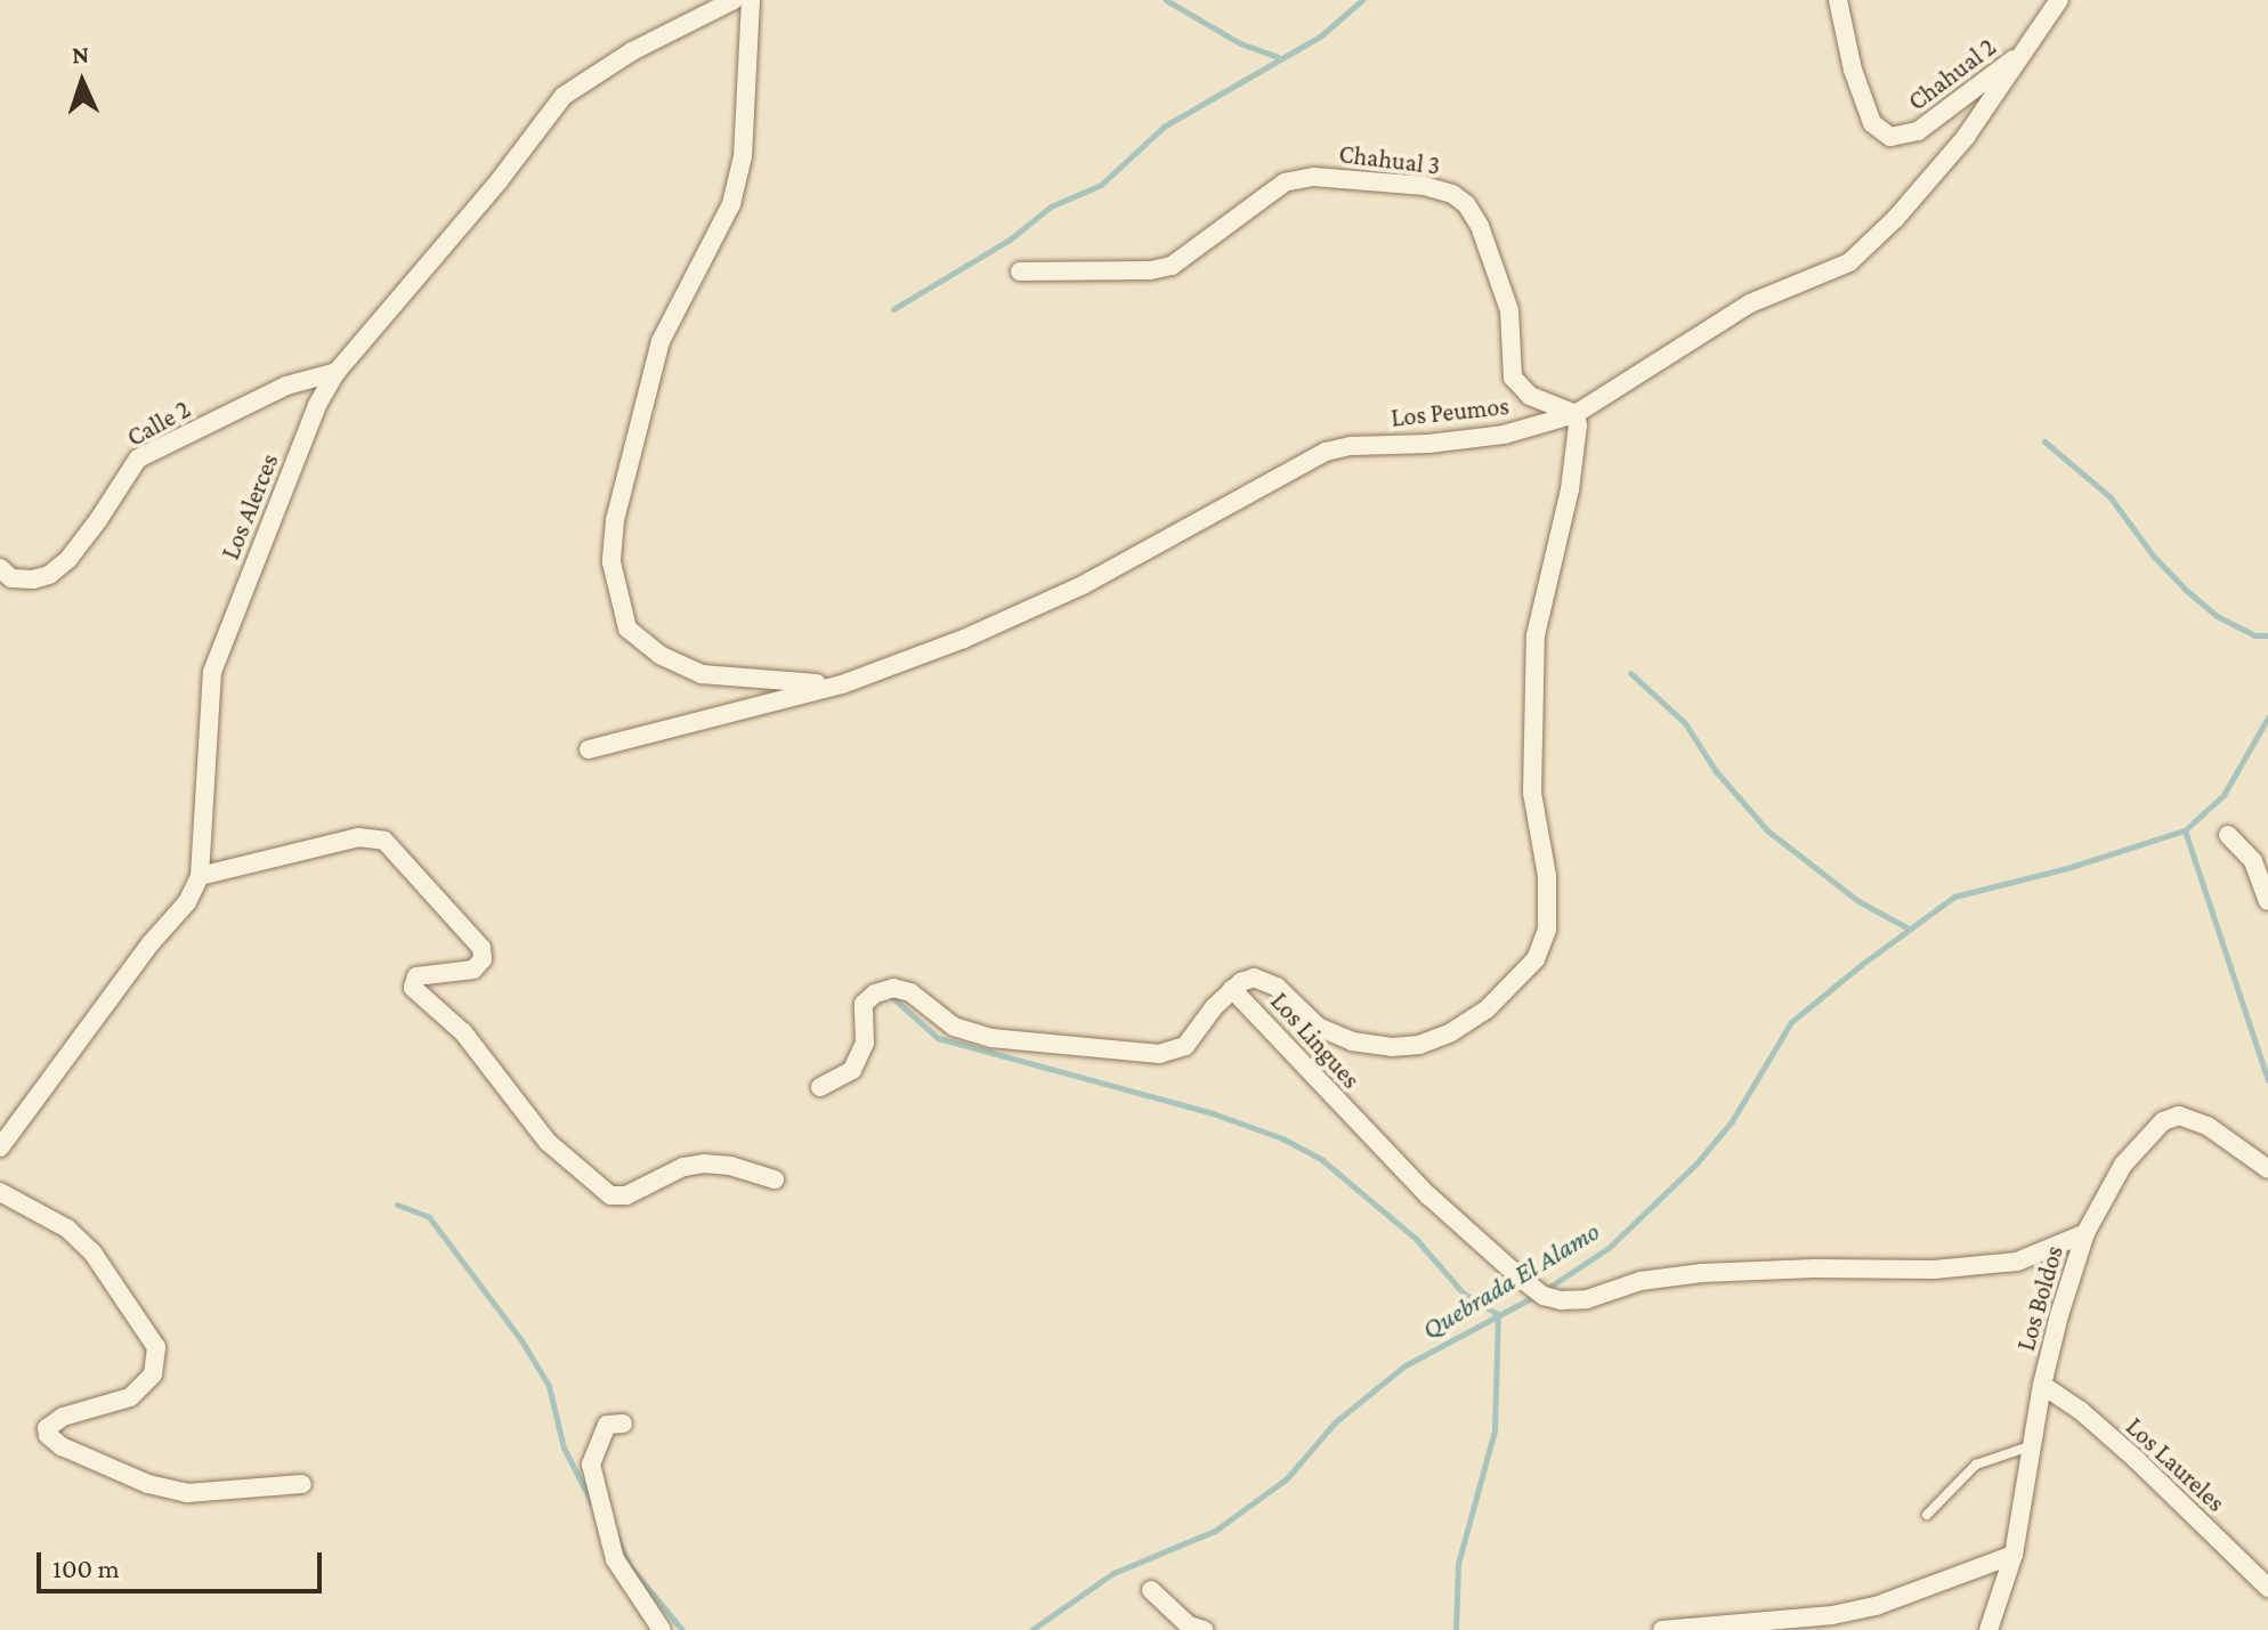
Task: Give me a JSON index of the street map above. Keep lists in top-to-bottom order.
{
  "streets": {
    "street": [
      "Chahual 2",
      "Chahual 3",
      "Los Peumos",
      "Calle 2",
      "Los Alerces",
      "Los Lingues",
      "Los Boldos",
      "Los Laureles"
    ]
  },
  "crossings": [
    ["Chahual 2", "Los Peumos"],
    ["Chahual 3", "Los Peumos"],
    ["Chahual 3", "Los Lingues"],
    ["Los Peumos", "Los Lingues"],
    ["Calle 2", "Los Alerces"],
    ["Los Lingues", "Los Boldos"],
    ["Los Boldos", "Los Laureles"]
  ],
  "water": ["Quebrada El Alamo"],
  "scale_bar": "100 m",
  "north": "top"
}
